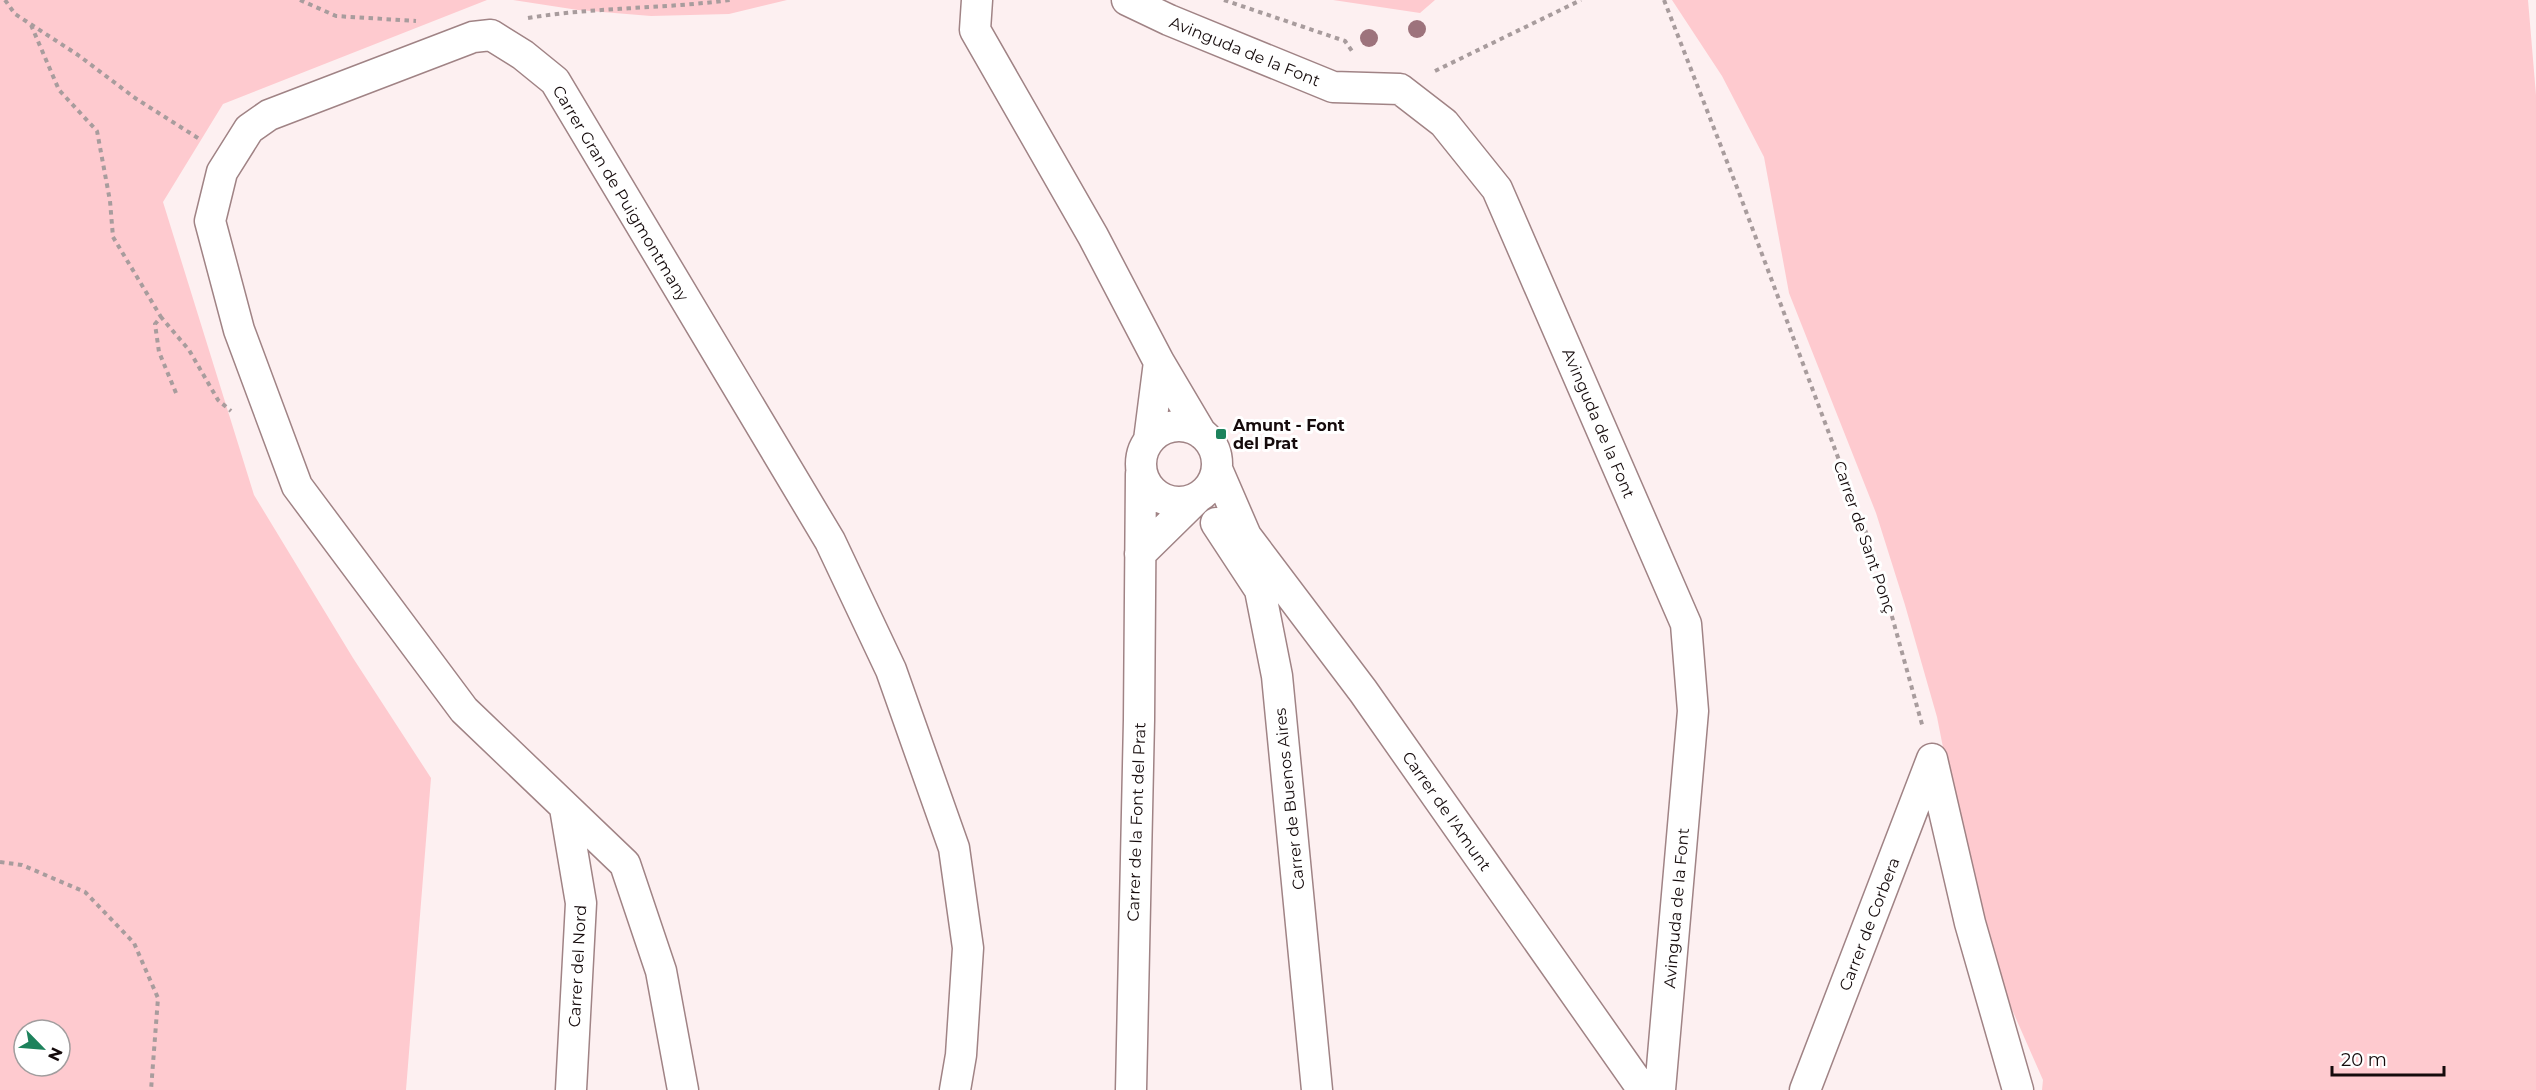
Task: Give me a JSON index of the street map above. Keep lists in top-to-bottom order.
{
  "streets": {
    "street": [
      "Avinguda de la Font",
      "Carrer Gran de Puigmontmany",
      "Carrer de Buenos Aires",
      "Carrer de l'Amunt",
      "Carrer de la Font del Prat",
      "Carrer de Corbera",
      "Carrer del Nord"
    ],
    "path": ["Carrer de Sant Ponç"]
  },
  "crossings": [
    ["Carrer de Sant Ponç", "Carrer de Corbera"],
    ["Carrer de Buenos Aires", "Carrer de l'Amunt"],
    ["Carrer de l'Amunt", "Carrer de la Font del Prat"]
  ],
  "places": {
    "transit": ["Amunt - Font del Prat"]
  },
  "scale_bar": "20 m",
  "north": "bottom right"
}
